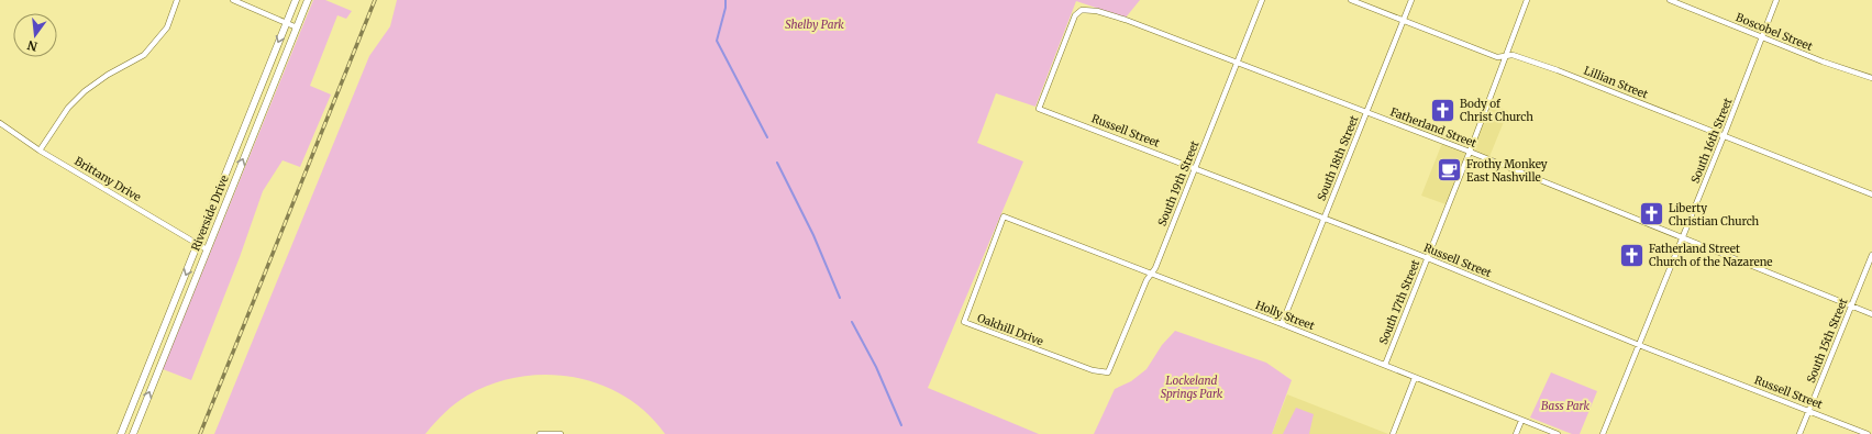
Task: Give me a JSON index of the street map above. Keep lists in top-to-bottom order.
{
  "streets": {
    "street": [
      "Boscobel Street",
      "Lillian Street",
      "Fatherland Street",
      "Russell Street",
      "South 16th Street",
      "South 18th Street",
      "Brittany Drive",
      "South 19th Street",
      "Riverside Drive",
      "South 17th Street",
      "Holly Street",
      "Oakhill Drive",
      "South 15th Street"
    ]
  },
  "crossings": [
    ["Boscobel Street", "South 16th Street"],
    ["Lillian Street", "South 16th Street"],
    ["Lillian Street", "South 18th Street"],
    ["Lillian Street", "South 17th Street"],
    ["Fatherland Street", "Russell Street"],
    ["Fatherland Street", "South 16th Street"],
    ["Fatherland Street", "South 18th Street"],
    ["Fatherland Street", "South 19th Street"],
    ["Fatherland Street", "South 17th Street"],
    ["Fatherland Street", "South 15th Street"],
    ["Russell Street", "South 16th Street"],
    ["Russell Street", "South 18th Street"],
    ["Russell Street", "South 19th Street"],
    ["Russell Street", "South 17th Street"],
    ["Russell Street", "South 15th Street"],
    ["South 18th Street", "Holly Street"],
    ["Brittany Drive", "Riverside Drive"],
    ["South 19th Street", "Holly Street"],
    ["South 19th Street", "Oakhill Drive"],
    ["South 17th Street", "Holly Street"],
    ["Holly Street", "Oakhill Drive"]
  ],
  "parks": ["Shelby Park", "Lockeland Springs Park", "Bass Park"],
  "places": {
    "church": ["Body of Christ Church", "Liberty Christian Church", "Fatherland Street Church of the Nazarene"],
    "cafe": ["Frothy Monkey East Nashville"]
  },
  "north": "bottom"
}
